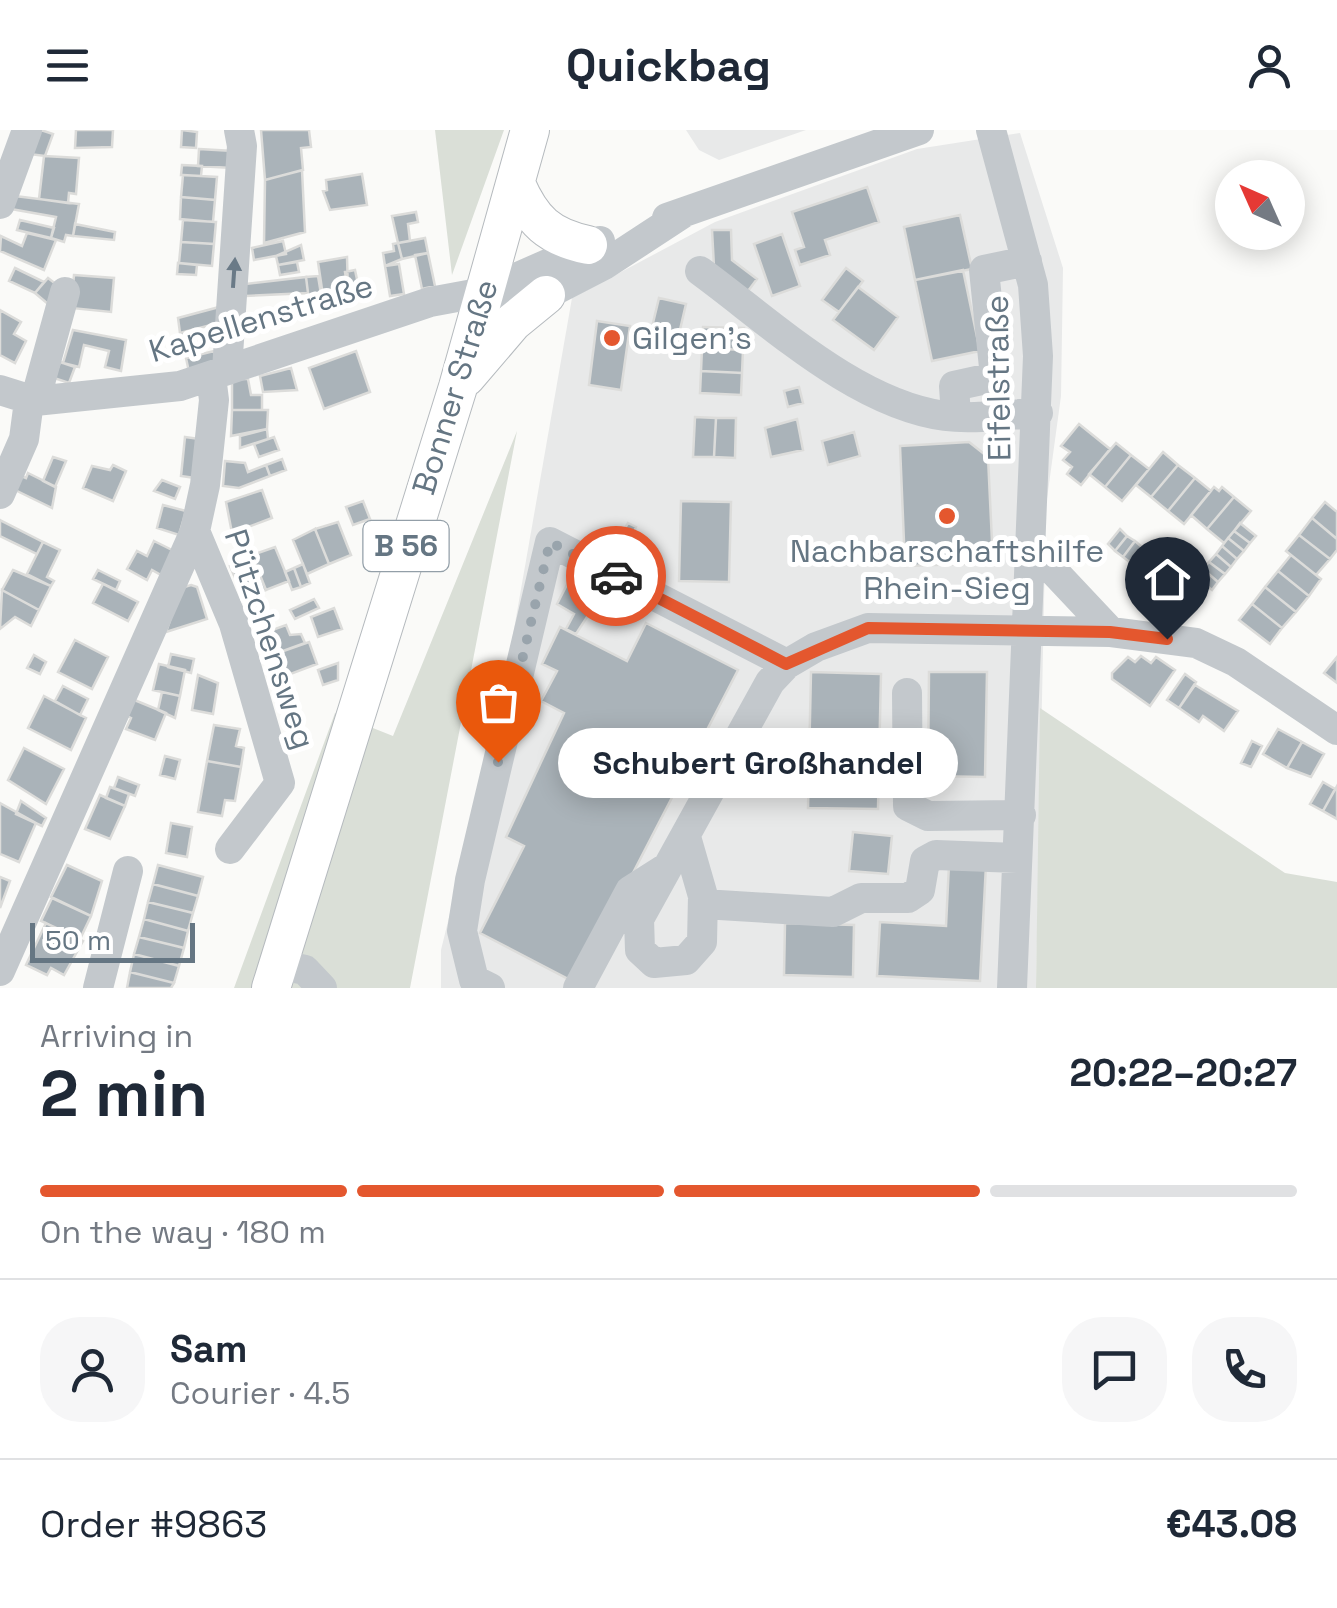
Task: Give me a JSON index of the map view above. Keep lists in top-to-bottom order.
{
  "streets": {
    "main road": ["Bonner Straße", "B 56"],
    "street": ["Kapellenstraße", "Eifelstraße", "Pützchensweg"]
  },
  "crossings": [
    ["Kapellenstraße", "Bonner Straße"],
    ["Kapellenstraße", "Pützchensweg"]
  ],
  "places": ["Gilgen's", "Nachbarschaftshilfe Rhein-Sieg", "Schubert Großhandel"],
  "scale_bar": "50 m",
  "north": "top left",
  "page": {
    "header": "Quickbag",
    "bubble": "Schubert Großhandel",
    "scale": "50 m",
    "heading": ["2 min", "Arriving in", "20:22–20:27"],
    "panel": [
      "Sam",
      "Courier · 4.5",
      "Order #9863",
      "€43.08"
    ],
    "bar": "On the way · 180 m"
  }
}
